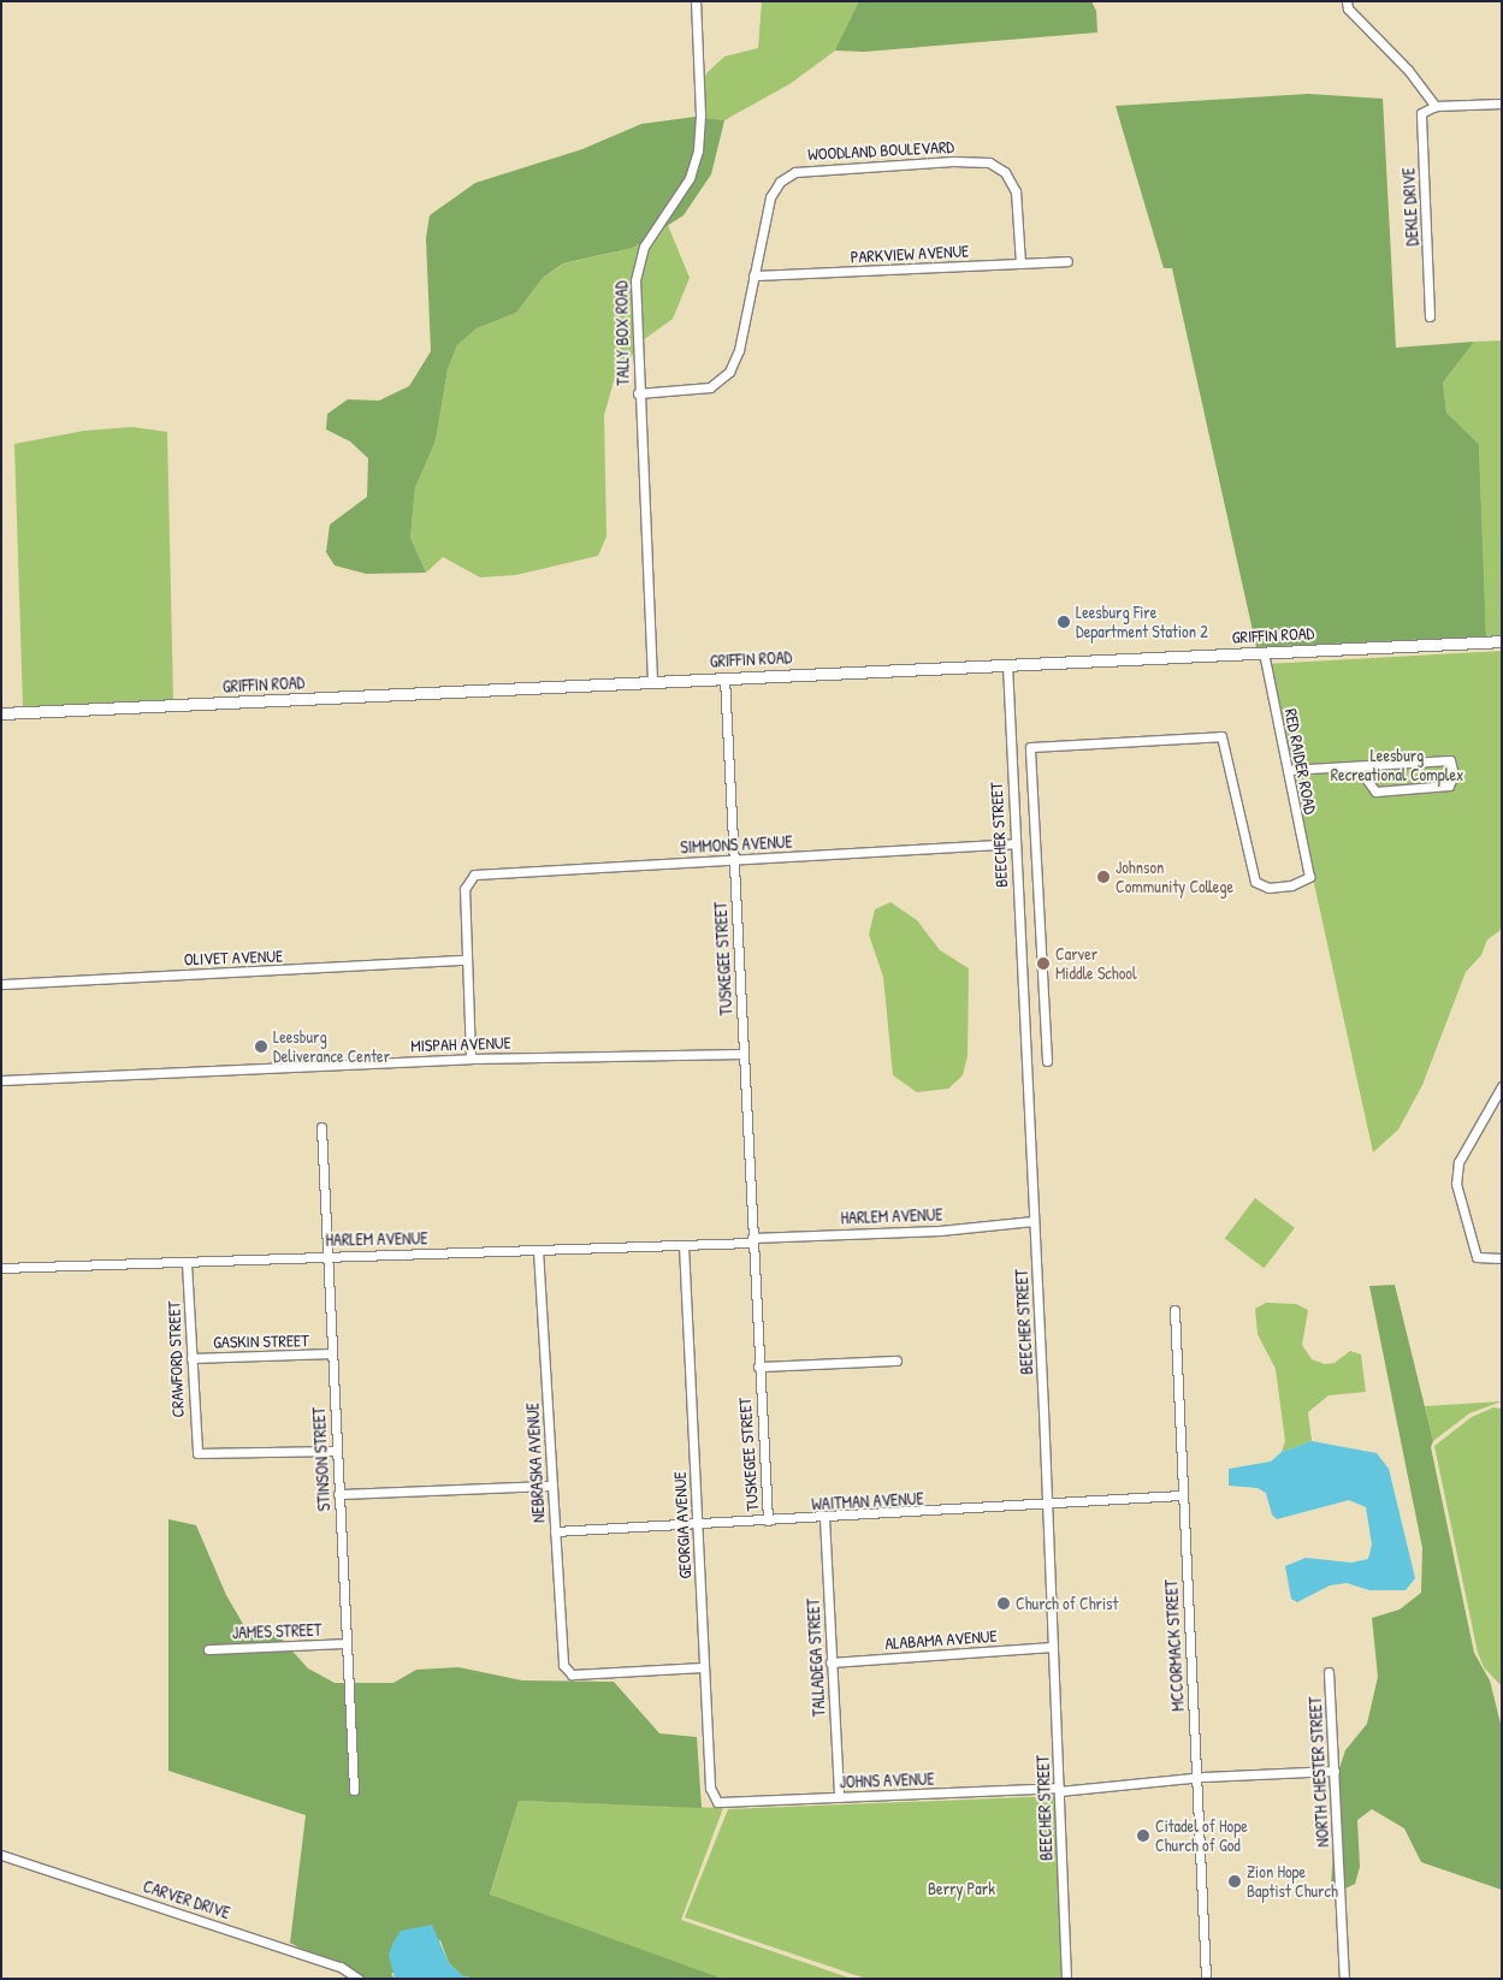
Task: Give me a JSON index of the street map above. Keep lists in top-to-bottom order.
{
  "streets": {
    "street": [
      "WOODLAND BOULEVARD",
      "DEKLE DRIVE",
      "PARKVIEW AVENUE",
      "TALLY BOX ROAD",
      "GRIFFIN ROAD",
      "RED RAIDER ROAD",
      "BEECHER STREET",
      "SIMMONS AVENUE",
      "OLIVET AVENUE",
      "TUSKEGEE STREET",
      "MISPAH AVENUE",
      "HARLEM AVENUE",
      "GASKIN STREET",
      "CRAWFORD STREET",
      "STINSON STREET",
      "NEBRASKA AVENUE",
      "WAITMAN AVENUE",
      "GEORGIA AVENUE",
      "JAMES STREET",
      "ALABAMA AVENUE",
      "MCCORMACK STREET",
      "TALLADEGA STREET",
      "NORTH CHESTER STREET",
      "JOHNS AVENUE",
      "CARVER DRIVE"
    ]
  },
  "crossings": [
    ["WOODLAND BOULEVARD", "PARKVIEW AVENUE"],
    ["WOODLAND BOULEVARD", "TALLY BOX ROAD"],
    ["TALLY BOX ROAD", "GRIFFIN ROAD"],
    ["GRIFFIN ROAD", "RED RAIDER ROAD"],
    ["GRIFFIN ROAD", "BEECHER STREET"],
    ["GRIFFIN ROAD", "TUSKEGEE STREET"],
    ["BEECHER STREET", "SIMMONS AVENUE"],
    ["BEECHER STREET", "HARLEM AVENUE"],
    ["BEECHER STREET", "WAITMAN AVENUE"],
    ["BEECHER STREET", "ALABAMA AVENUE"],
    ["BEECHER STREET", "JOHNS AVENUE"],
    ["SIMMONS AVENUE", "OLIVET AVENUE"],
    ["SIMMONS AVENUE", "TUSKEGEE STREET"],
    ["TUSKEGEE STREET", "MISPAH AVENUE"],
    ["TUSKEGEE STREET", "HARLEM AVENUE"],
    ["TUSKEGEE STREET", "WAITMAN AVENUE"],
    ["HARLEM AVENUE", "CRAWFORD STREET"],
    ["HARLEM AVENUE", "STINSON STREET"],
    ["HARLEM AVENUE", "NEBRASKA AVENUE"],
    ["HARLEM AVENUE", "GEORGIA AVENUE"],
    ["GASKIN STREET", "CRAWFORD STREET"],
    ["GASKIN STREET", "STINSON STREET"],
    ["CRAWFORD STREET", "STINSON STREET"],
    ["STINSON STREET", "JAMES STREET"],
    ["NEBRASKA AVENUE", "WAITMAN AVENUE"],
    ["NEBRASKA AVENUE", "GEORGIA AVENUE"],
    ["WAITMAN AVENUE", "GEORGIA AVENUE"],
    ["WAITMAN AVENUE", "MCCORMACK STREET"],
    ["WAITMAN AVENUE", "TALLADEGA STREET"],
    ["GEORGIA AVENUE", "JOHNS AVENUE"],
    ["ALABAMA AVENUE", "TALLADEGA STREET"],
    ["MCCORMACK STREET", "JOHNS AVENUE"],
    ["TALLADEGA STREET", "JOHNS AVENUE"],
    ["NORTH CHESTER STREET", "JOHNS AVENUE"]
  ],
  "parks": ["Leesburg Recreational Complex", "Berry Park"],
  "places": [
    "Leesburg Fire Department Station 2",
    "Johnson Community College",
    "Carver Middle School",
    "Leesburg Deliverance Center",
    "Church of Christ",
    "Citadel of Hope Church of God",
    "Zion Hope Baptist Church"
  ]
}
